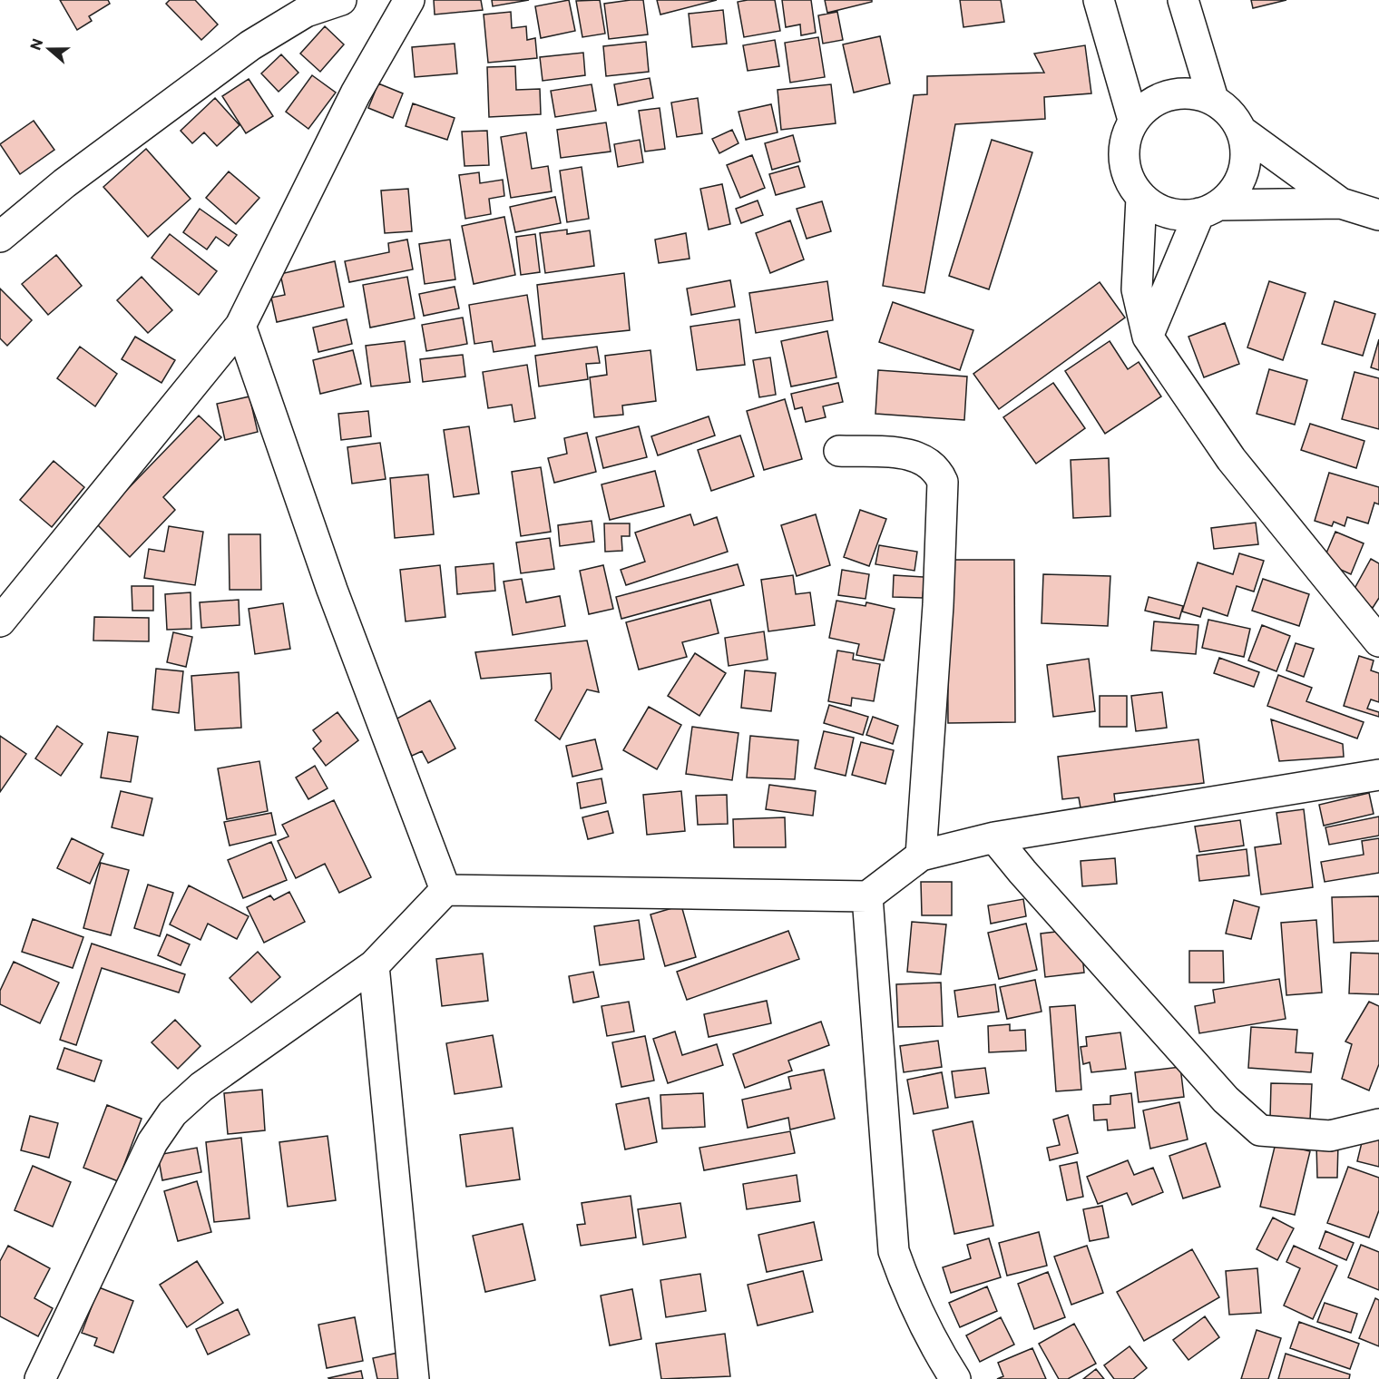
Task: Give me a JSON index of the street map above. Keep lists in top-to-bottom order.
{
  "north": "left"
}
